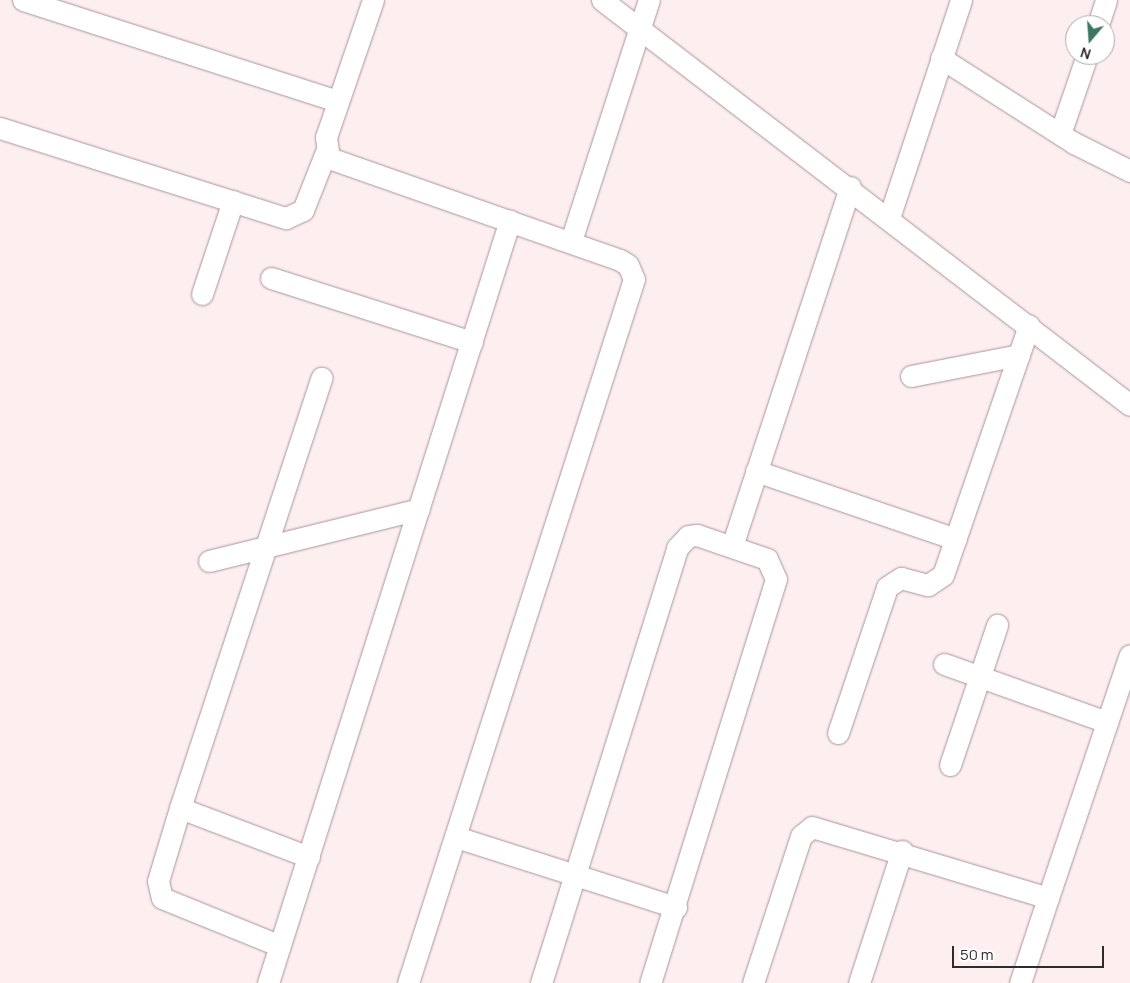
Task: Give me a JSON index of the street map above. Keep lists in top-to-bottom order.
{
  "scale_bar": "50 m",
  "north": "bottom"
}
